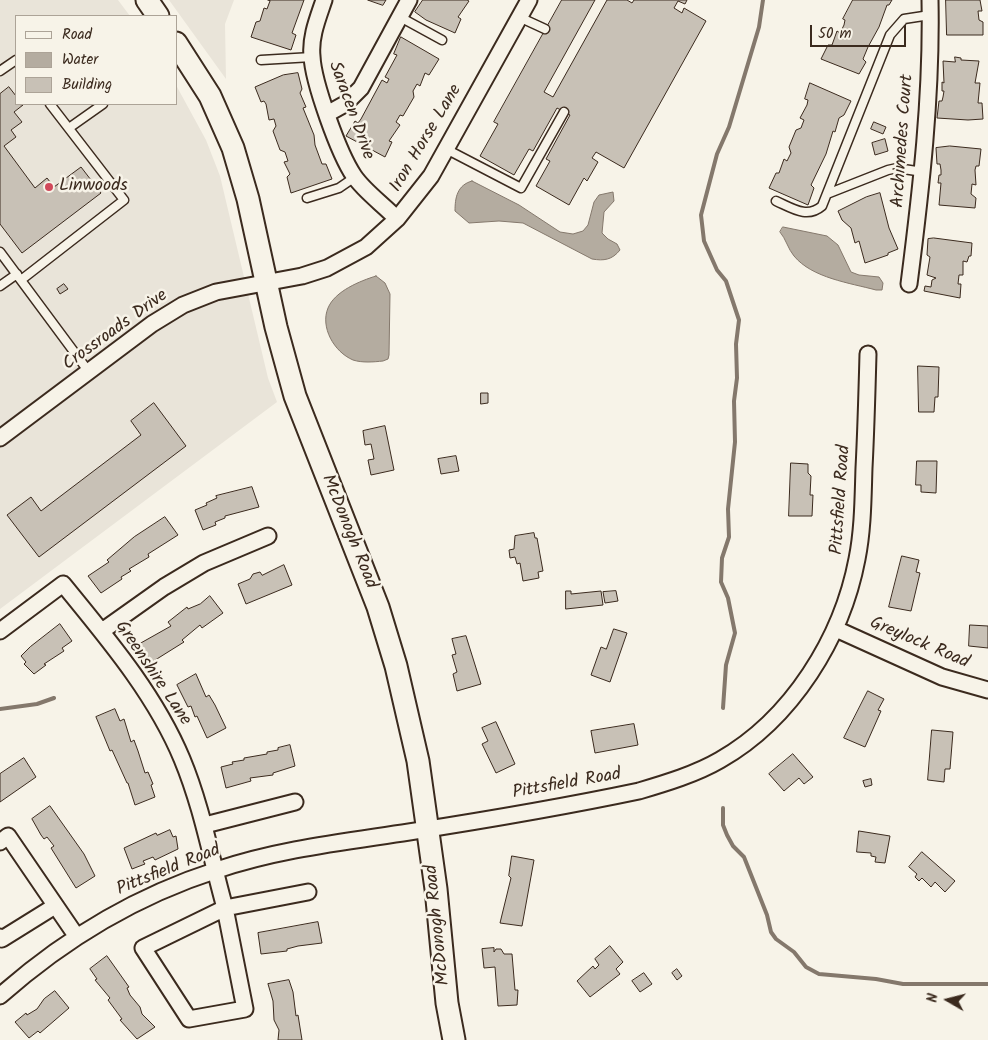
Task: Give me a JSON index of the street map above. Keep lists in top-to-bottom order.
{
  "streets": {
    "main road": ["McDonogh Road"],
    "street": [
      "Saracen Drive",
      "Iron Horse Lane",
      "Archimedes Court",
      "Crossroads Drive",
      "Pittsfield Road",
      "Greylock Road",
      "Greenshire Lane"
    ]
  },
  "crossings": [
    ["Saracen Drive", "Iron Horse Lane"],
    ["Iron Horse Lane", "Crossroads Drive"],
    ["Iron Horse Lane", "McDonogh Road"],
    ["Crossroads Drive", "McDonogh Road"],
    ["Pittsfield Road", "McDonogh Road"],
    ["Pittsfield Road", "Greylock Road"],
    ["Pittsfield Road", "Greenshire Lane"]
  ],
  "places": ["Linwoods"],
  "legend": ["Road", "Water", "Building"],
  "scale_bar": "50 m",
  "north": "left"
}
